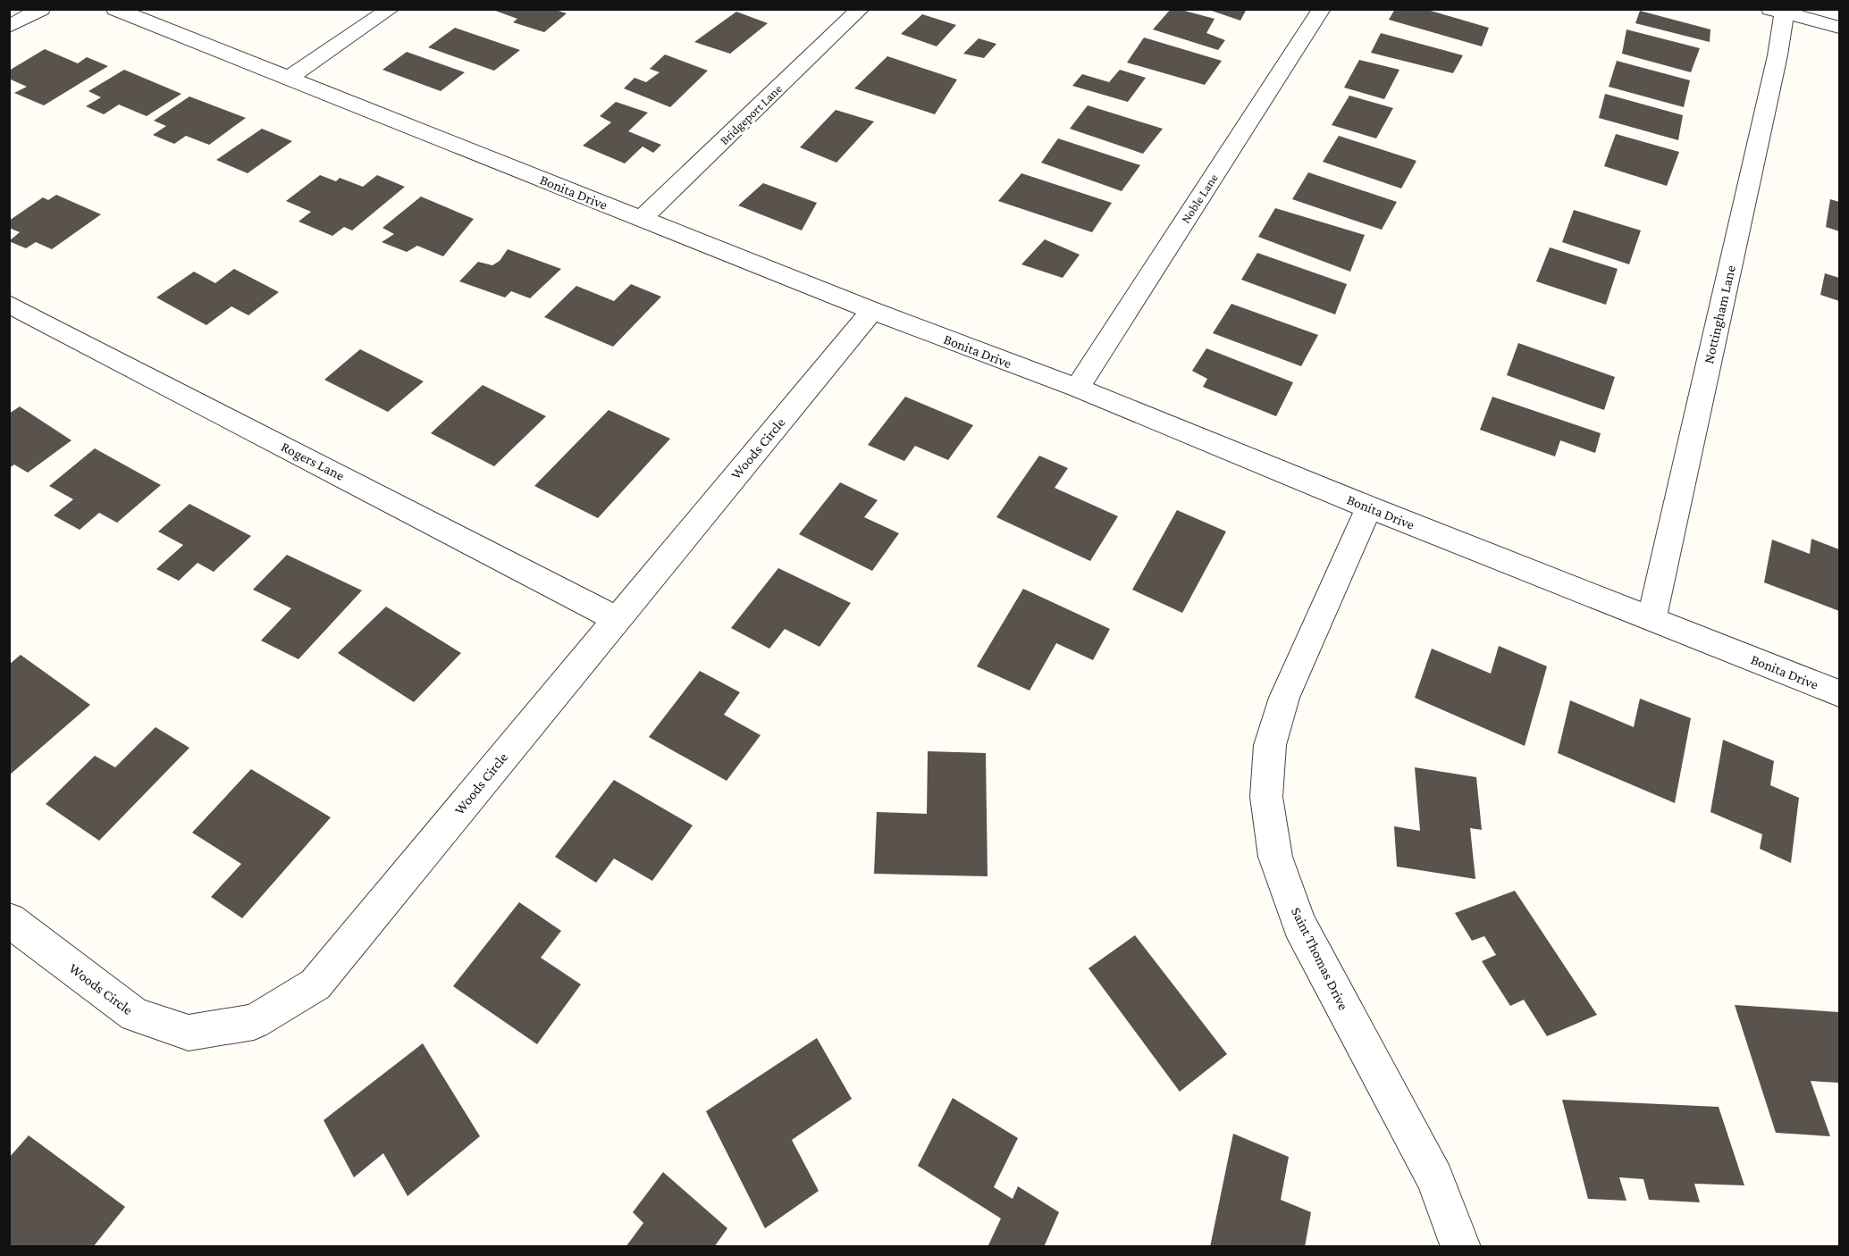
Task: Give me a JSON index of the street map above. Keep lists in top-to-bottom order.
{
  "streets": {
    "street": [
      "Bridgeport Lane",
      "Bonita Drive",
      "Noble Lane",
      "Nottingham Lane",
      "Woods Circle",
      "Rogers Lane",
      "Saint Thomas Drive"
    ]
  },
  "crossings": [
    ["Bridgeport Lane", "Bonita Drive"],
    ["Bonita Drive", "Noble Lane"],
    ["Bonita Drive", "Nottingham Lane"],
    ["Bonita Drive", "Woods Circle"],
    ["Bonita Drive", "Saint Thomas Drive"],
    ["Woods Circle", "Rogers Lane"]
  ]
}
